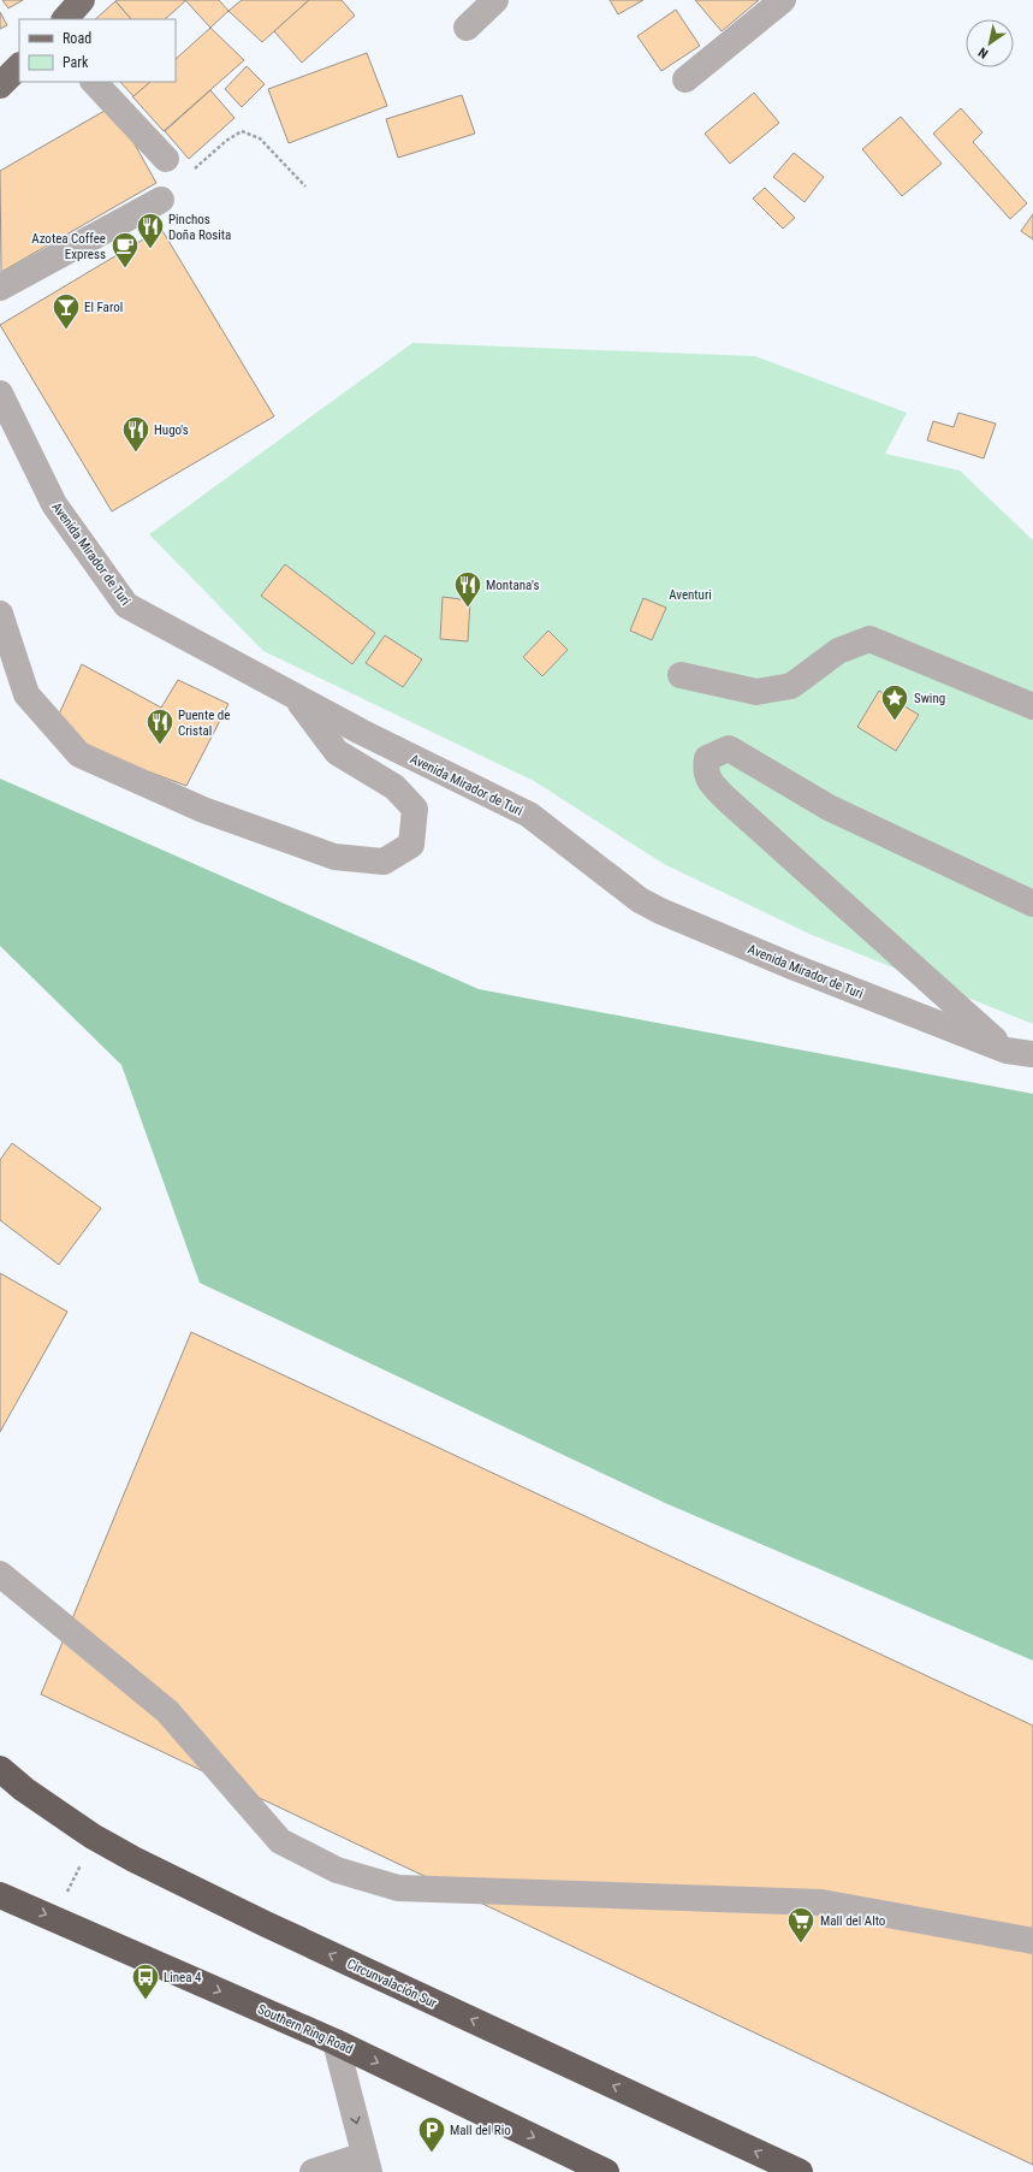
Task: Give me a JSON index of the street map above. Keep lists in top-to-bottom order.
{
  "streets": {
    "highway": ["Circunvalación Sur", "Southern Ring Road"],
    "street": ["Avenida Mirador de Turi"]
  },
  "one_way": ["Circunvalación Sur", "Southern Ring Road"],
  "parks": ["Aventuri"],
  "places": {
    "restaurant": [
      "Pinchos Doña Rosita",
      "Hugo's",
      "Montana's",
      "Puente de Cristal"
    ],
    "cafe": ["Azotea Coffee Express"],
    "bar": ["El Farol"],
    "place": ["Swing"],
    "supermarket": ["Mall del Alto"],
    "bus stop": ["Linea 4"],
    "parking": ["Mall del Rio"]
  },
  "legend": ["Road", "Park"],
  "north": "bottom left"
}
